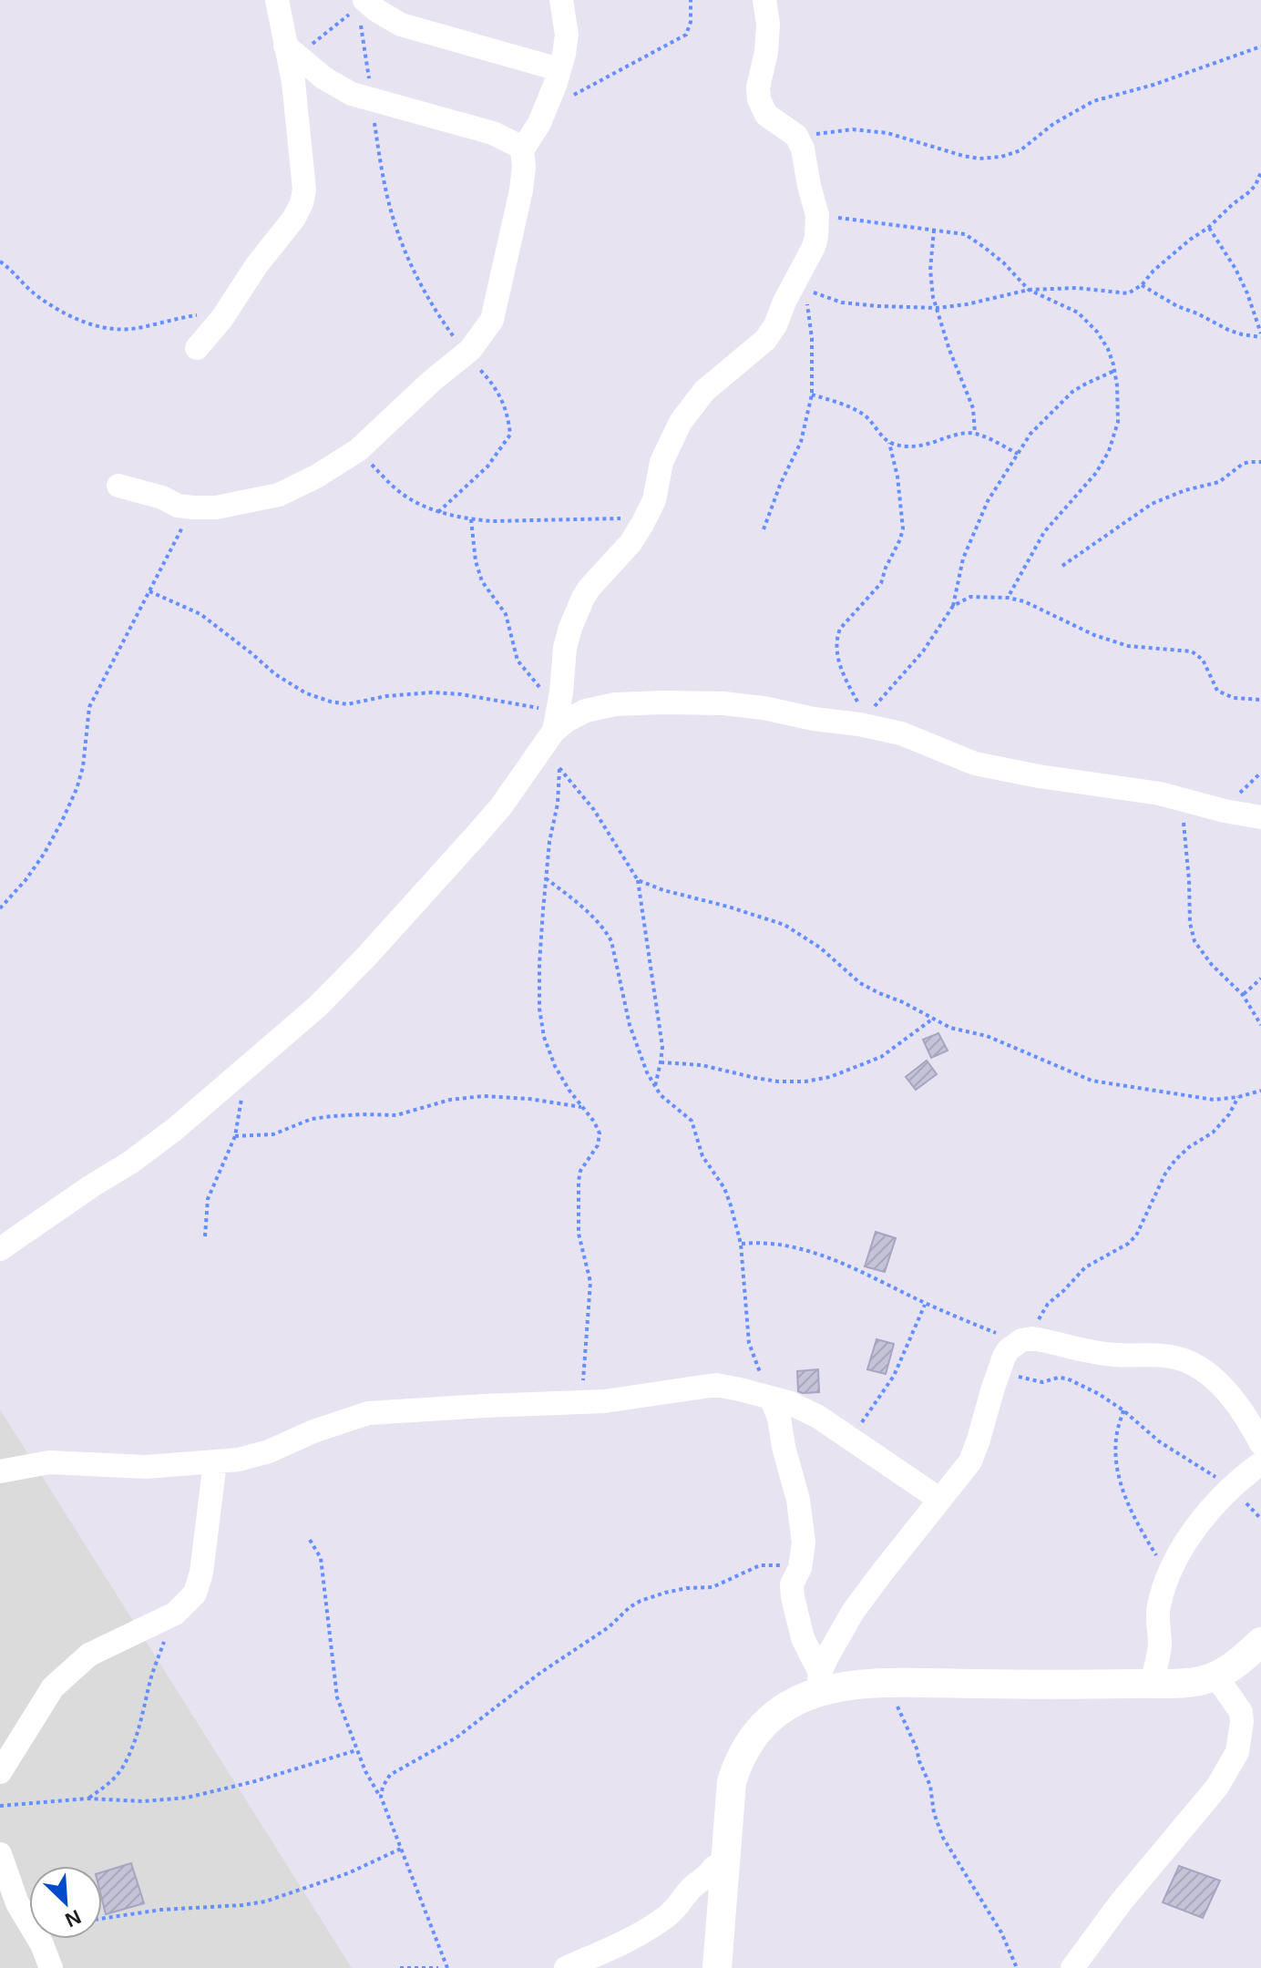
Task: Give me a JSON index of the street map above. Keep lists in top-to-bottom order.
{
  "north": "bottom right"
}
